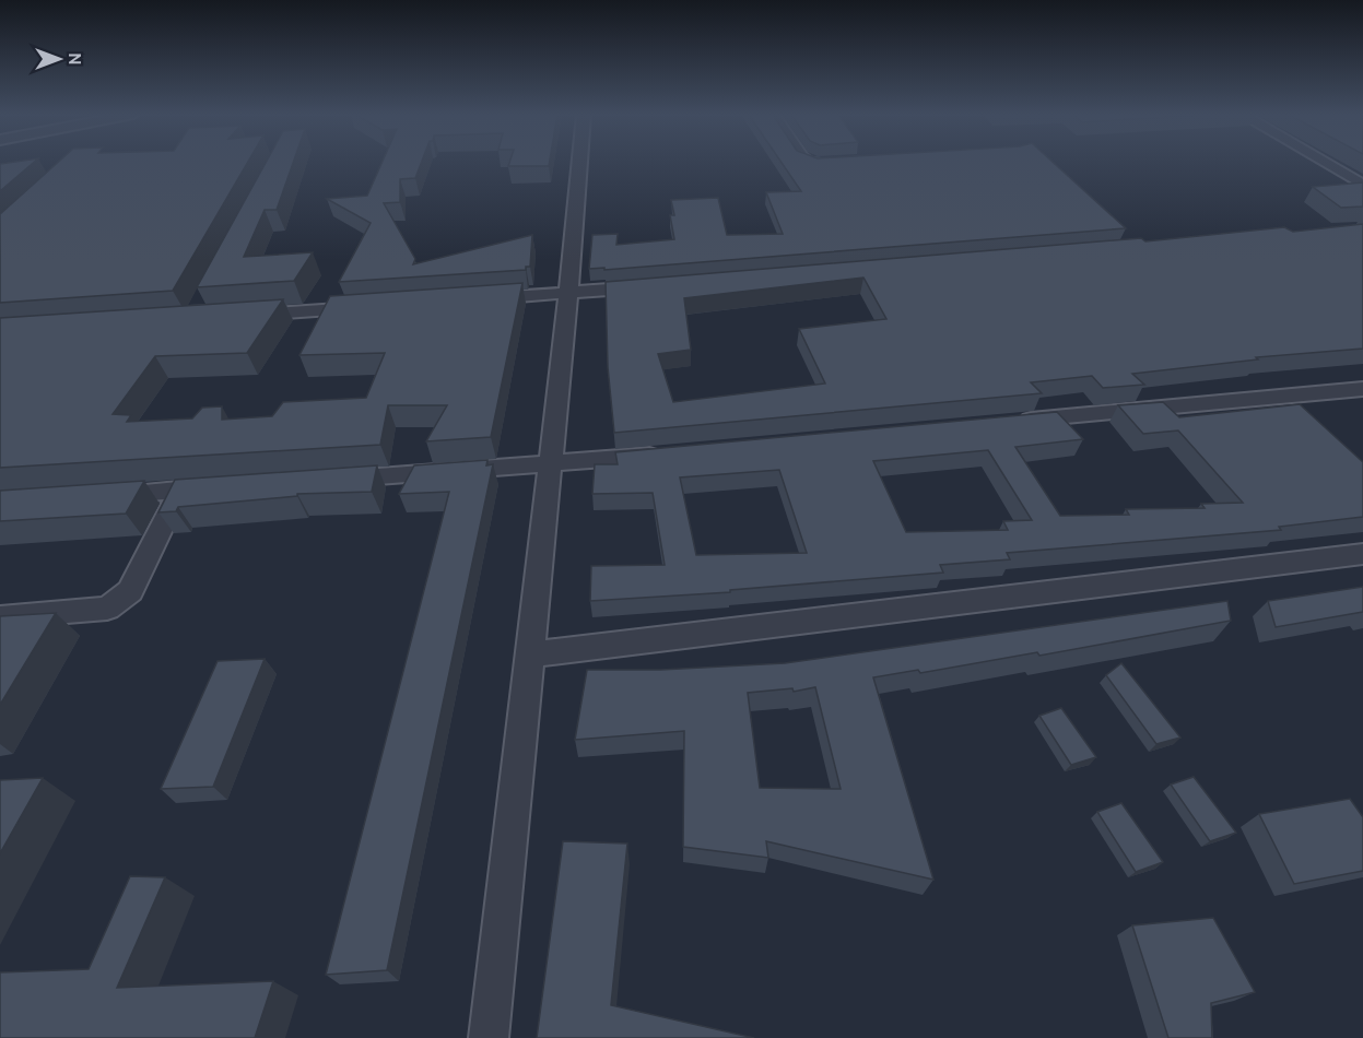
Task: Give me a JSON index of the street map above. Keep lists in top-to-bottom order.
{
  "north": "right"
}
